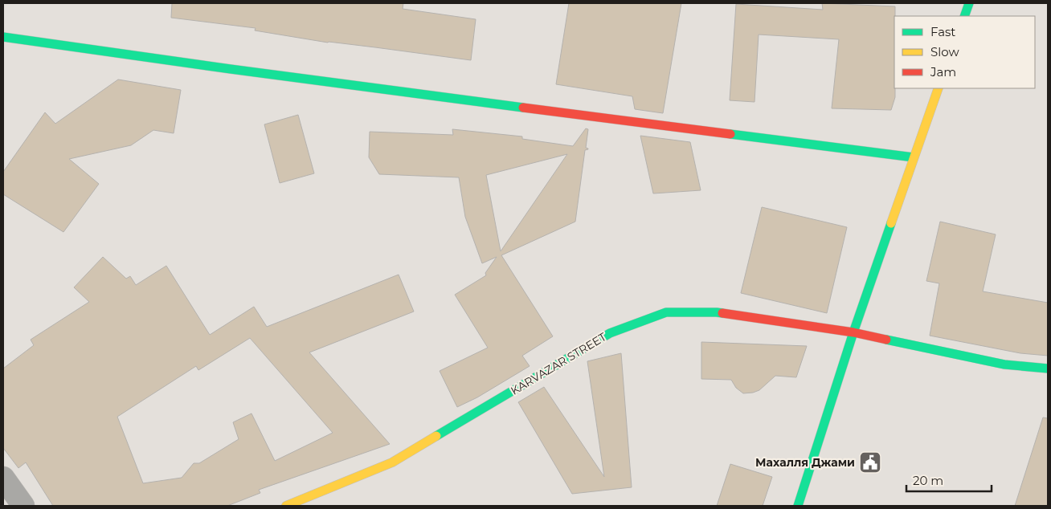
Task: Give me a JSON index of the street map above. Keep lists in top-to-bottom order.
{
  "streets": {
    "street": ["KARVAZAR STREET"]
  },
  "places": {
    "public building": ["Махалля Джами"]
  },
  "legend": ["Fast", "Slow", "Jam"],
  "scale_bar": "20 m"
}
